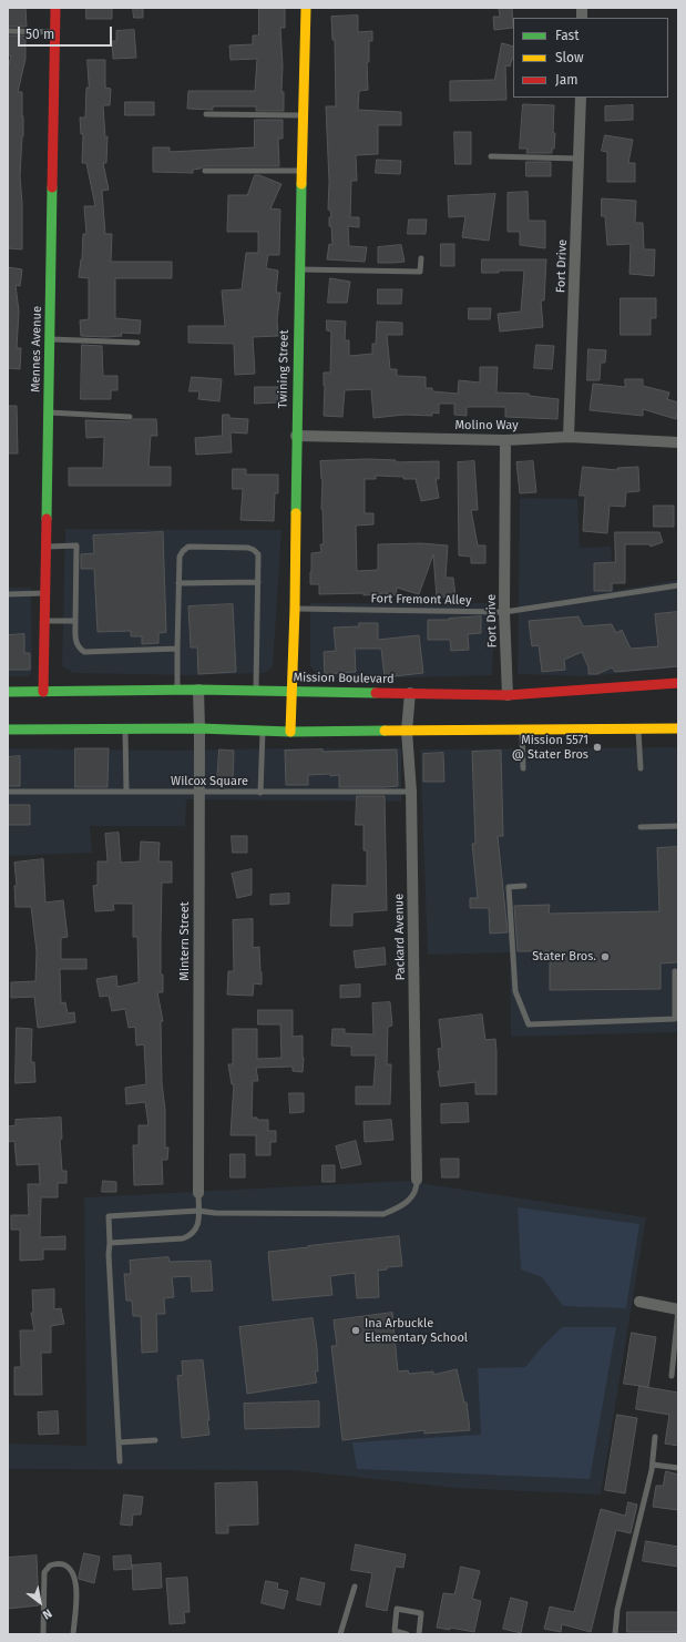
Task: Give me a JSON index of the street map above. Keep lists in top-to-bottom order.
{
  "streets": {
    "street": [
      "Fort Drive",
      "Mennes Avenue",
      "Twining Street",
      "Molino Way",
      "Mission Boulevard",
      "Packard Avenue",
      "Mintern Street"
    ],
    "lane": ["Fort Fremont Alley", "Wilcox Square"]
  },
  "crossings": [
    ["Fort Drive", "Molino Way"],
    ["Fort Drive", "Fort Fremont Alley"],
    ["Fort Drive", "Mission Boulevard"],
    ["Mennes Avenue", "Mission Boulevard"],
    ["Twining Street", "Molino Way"],
    ["Twining Street", "Fort Fremont Alley"],
    ["Twining Street", "Mission Boulevard"],
    ["Mission Boulevard", "Packard Avenue"],
    ["Mission Boulevard", "Mintern Street"],
    ["Wilcox Square", "Packard Avenue"],
    ["Wilcox Square", "Mintern Street"]
  ],
  "places": ["Mission 5571 @ Stater Bros", "Stater Bros.", "Ina Arbuckle Elementary School"],
  "legend": ["Fast", "Slow", "Jam"],
  "scale_bar": "50 m",
  "north": "bottom right"
}
